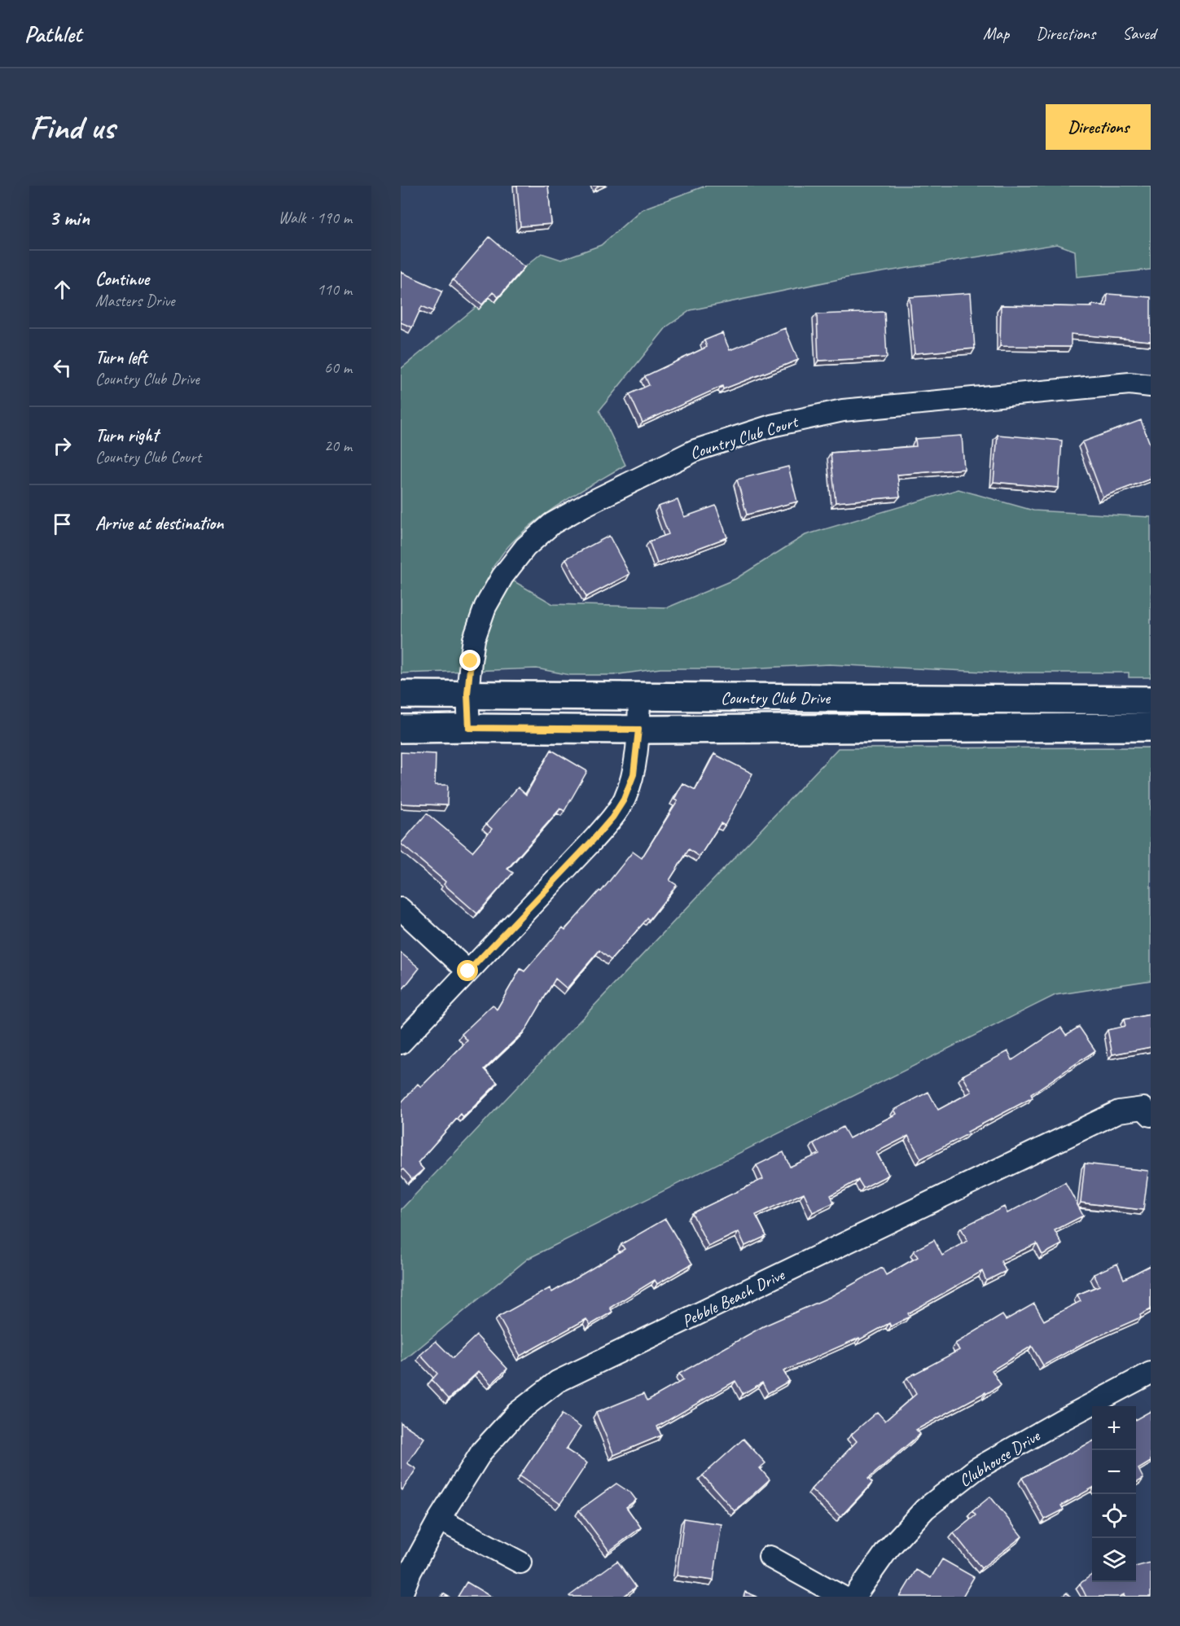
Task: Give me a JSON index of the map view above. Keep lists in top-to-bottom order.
{
  "streets": {
    "main road": ["Country Club Drive"],
    "street": ["Country Club Court", "Pebble Beach Drive", "Clubhouse Drive"]
  },
  "crossings": [
    ["Country Club Court", "Country Club Drive"]
  ],
  "page": {
    "header": "Pathlet",
    "nav": ["Map", "Directions", "Saved"],
    "buttons": "Directions",
    "title": "Find us",
    "heading": ["3 min", "Walk · 190 m"],
    "list": [
      ["Continue", "Masters Drive", "110 m"],
      ["Turn left", "Country Club Drive", "60 m"],
      ["Turn right", "Country Club Court", "20 m"],
      "Arrive at destination"
    ],
    "map_buttons": ["+", "−"]
  }
}
